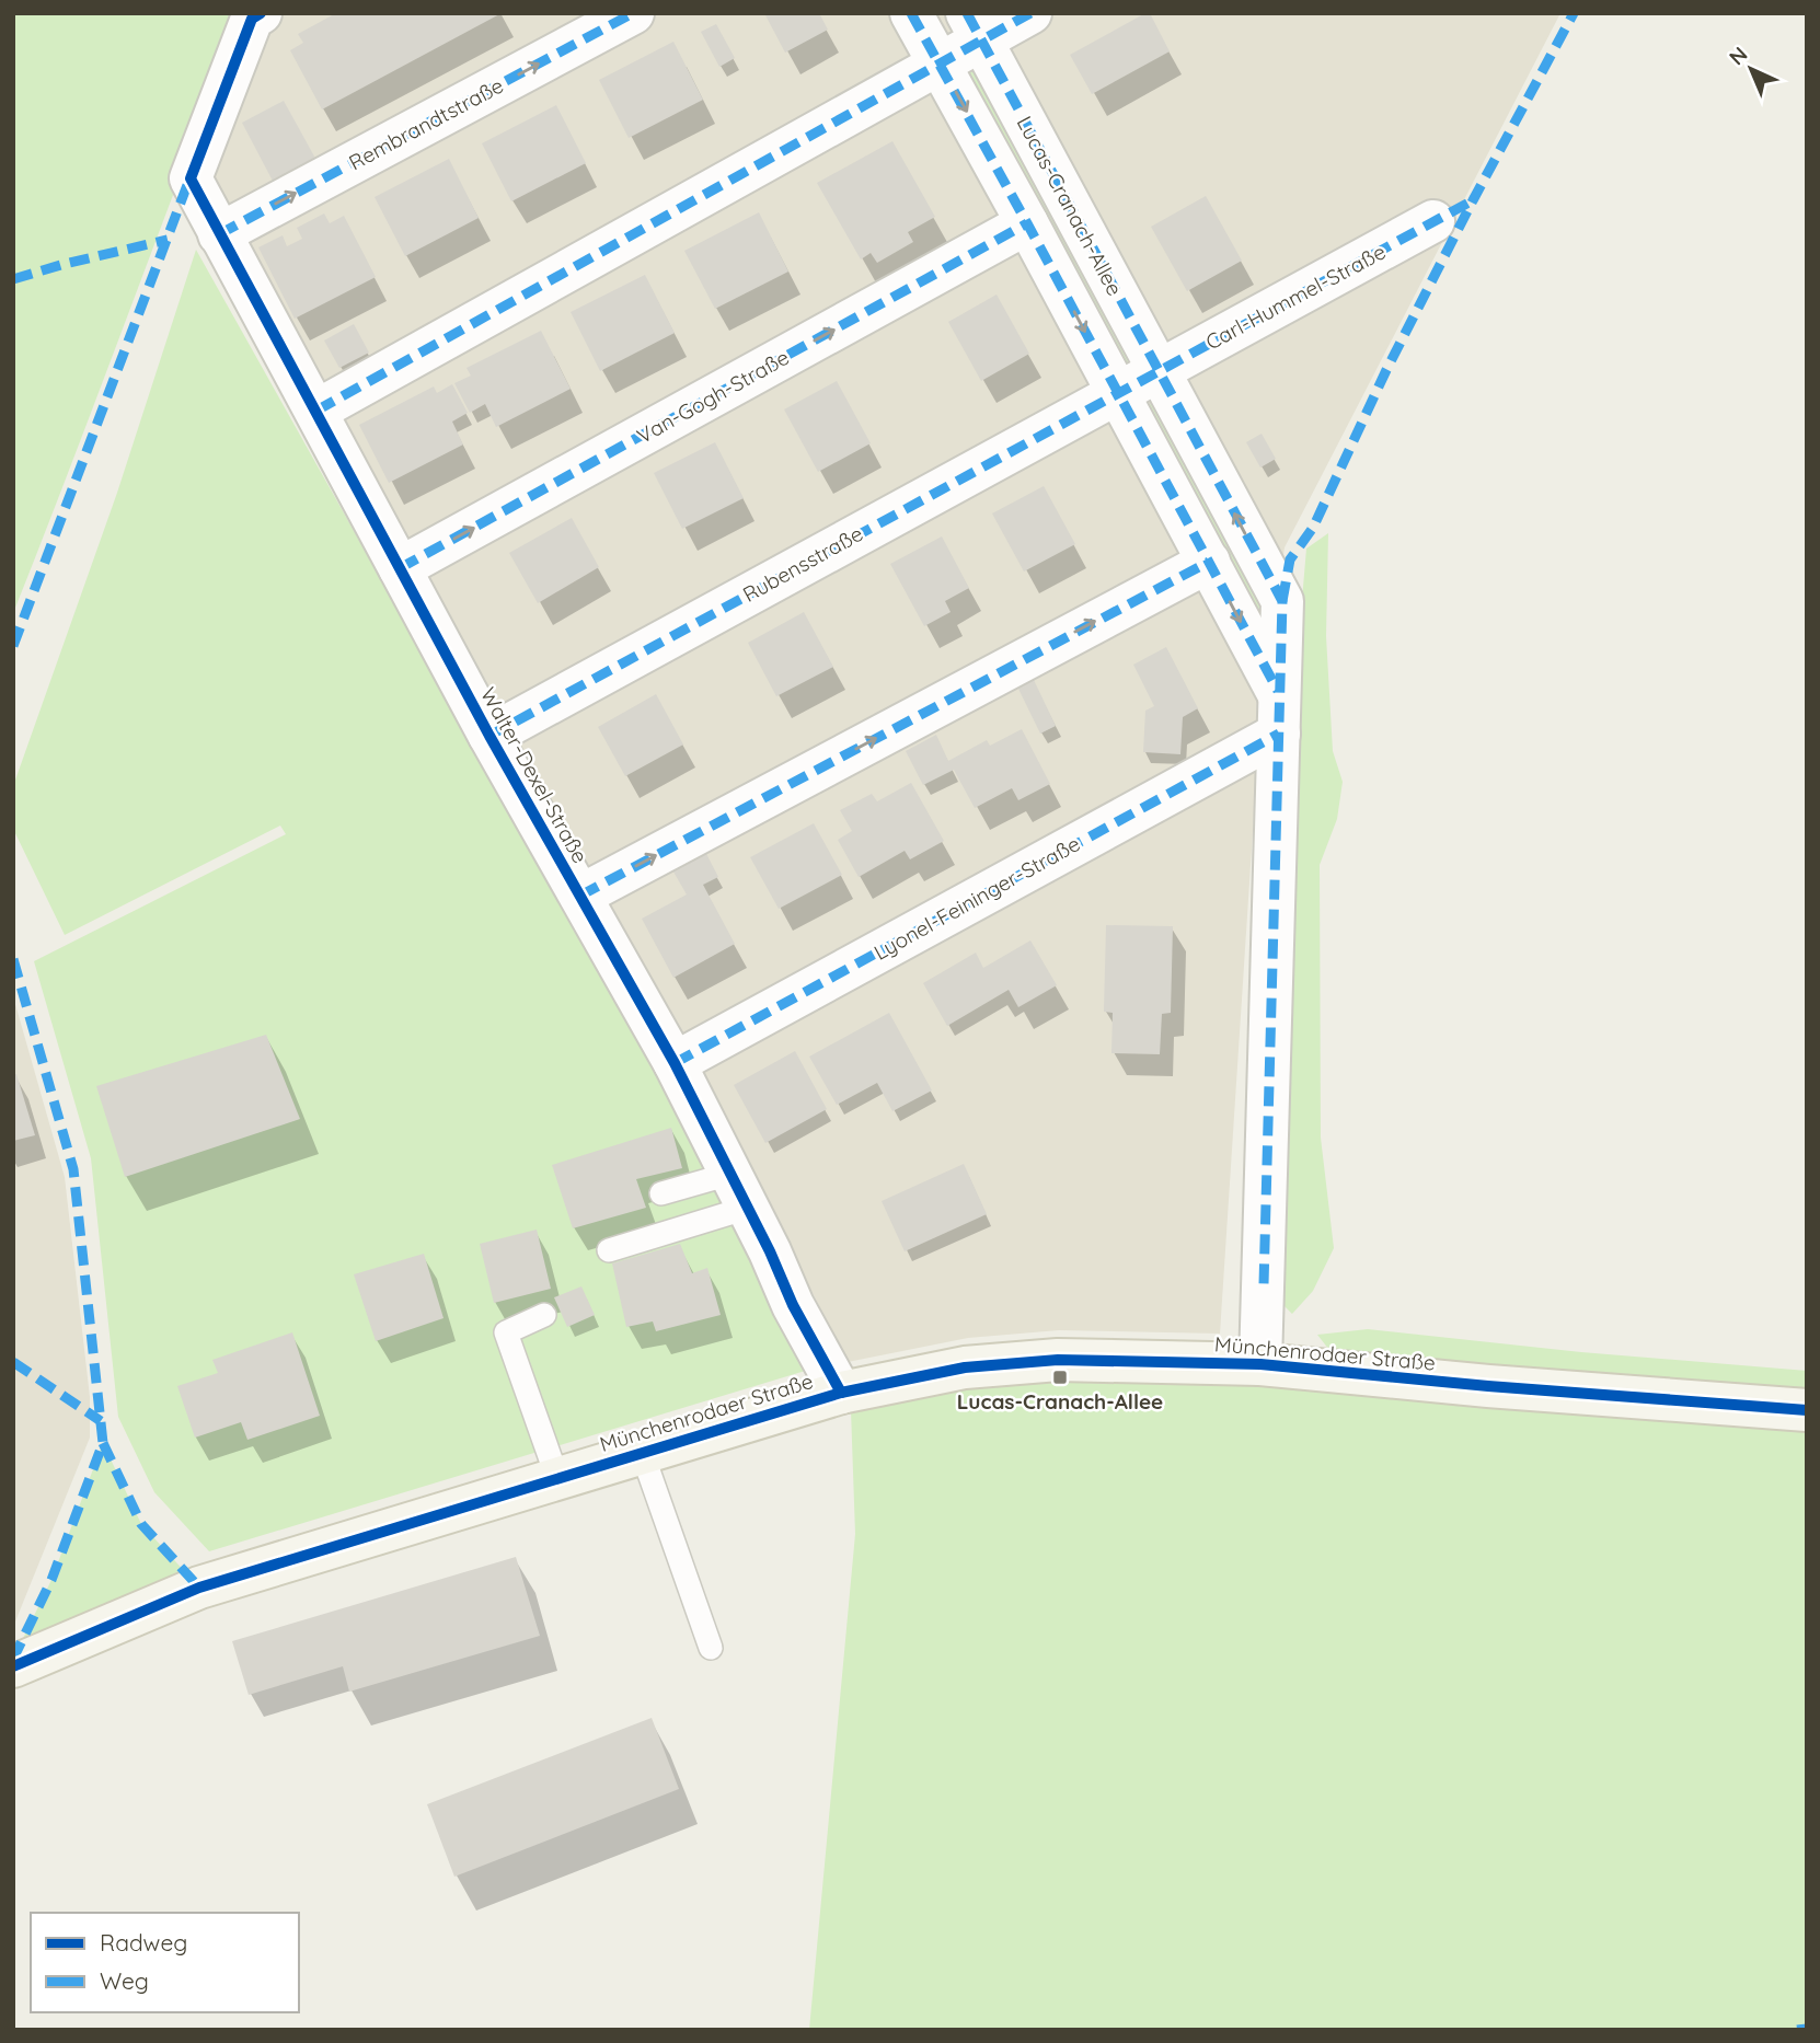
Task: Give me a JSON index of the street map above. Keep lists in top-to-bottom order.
{
  "streets": {
    "street": [
      "Rembrandtstraße",
      "Lucas-Cranach-Allee",
      "Carl-Hummel-Straße",
      "Van-Gogh-Straße",
      "Rubensstraße",
      "Walter-Dexel-Straße",
      "Lyonel-Feininger-Straße",
      "Münchenrodaer Straße"
    ]
  },
  "crossings": [
    ["Rembrandtstraße", "Walter-Dexel-Straße"],
    ["Lucas-Cranach-Allee", "Carl-Hummel-Straße"],
    ["Lucas-Cranach-Allee", "Van-Gogh-Straße"],
    ["Lucas-Cranach-Allee", "Rubensstraße"],
    ["Lucas-Cranach-Allee", "Lyonel-Feininger-Straße"],
    ["Lucas-Cranach-Allee", "Münchenrodaer Straße"],
    ["Van-Gogh-Straße", "Walter-Dexel-Straße"],
    ["Rubensstraße", "Walter-Dexel-Straße"],
    ["Walter-Dexel-Straße", "Lyonel-Feininger-Straße"],
    ["Walter-Dexel-Straße", "Münchenrodaer Straße"]
  ],
  "places": {
    "transit": ["Lucas-Cranach-Allee"]
  },
  "legend": ["Radweg", "Weg"],
  "north": "top left"
}
